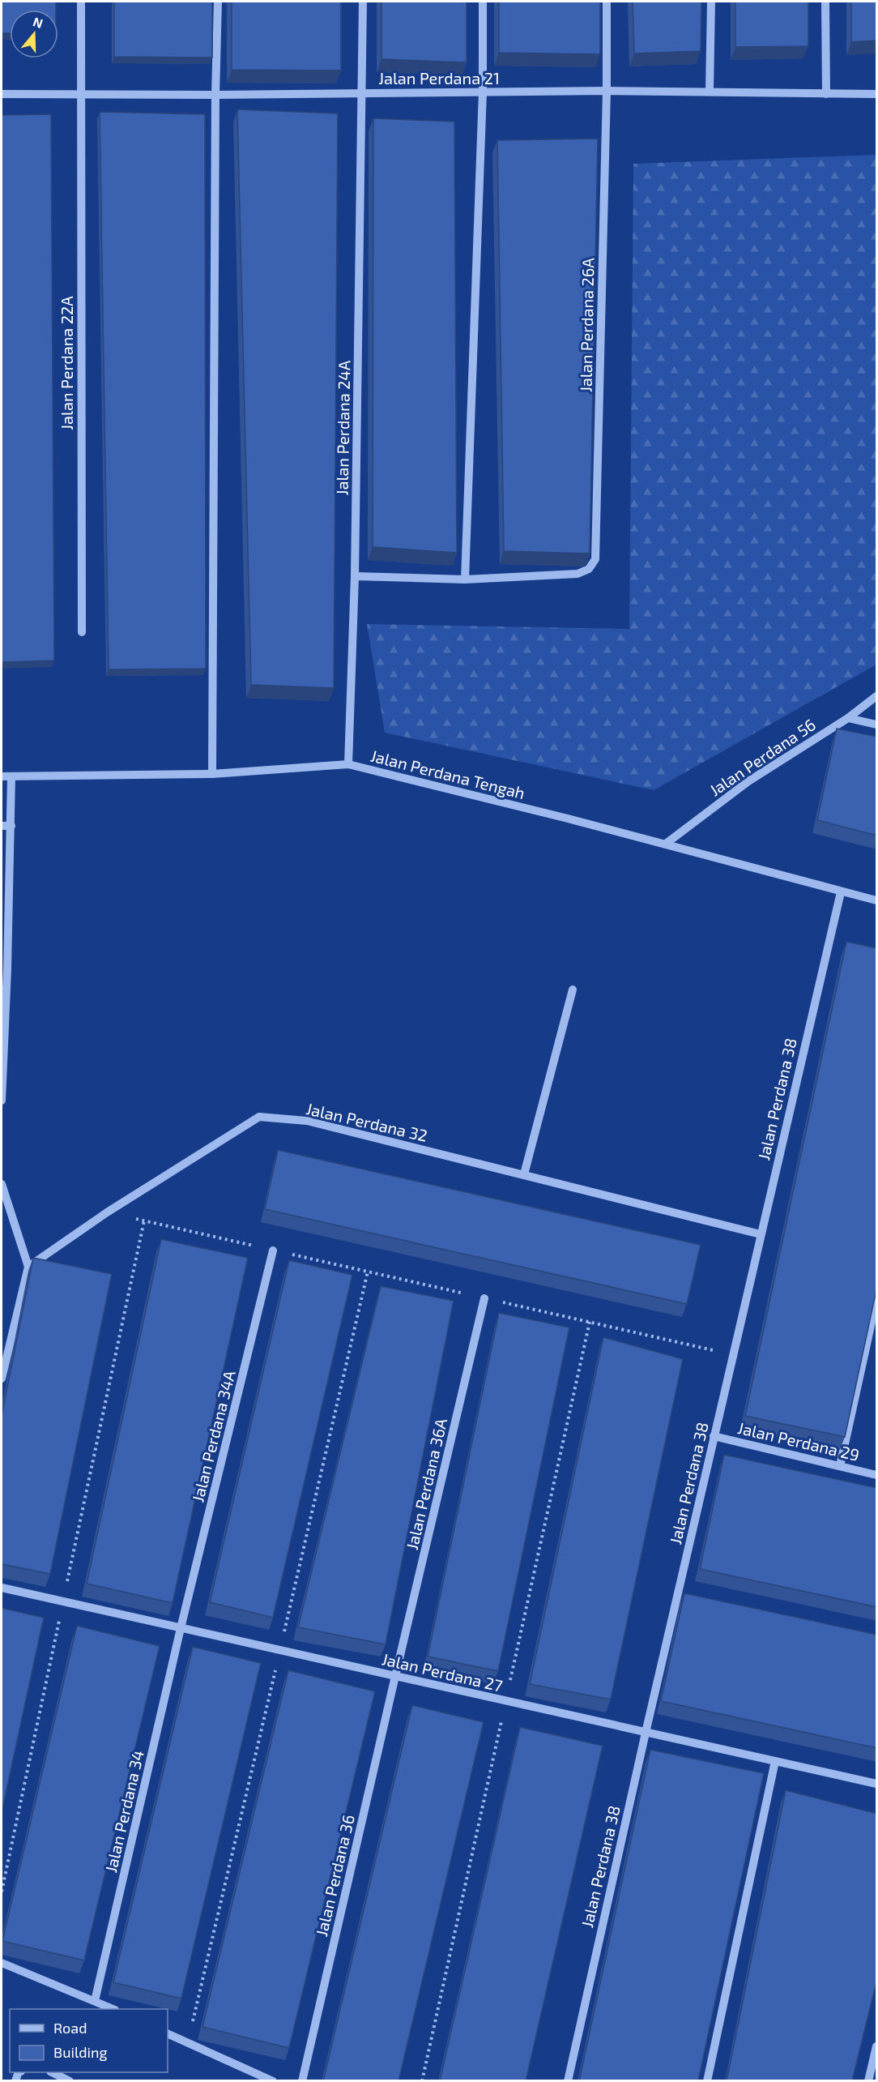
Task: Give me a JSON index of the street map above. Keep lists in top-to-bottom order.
{
  "streets": {
    "street": [
      "Jalan Perdana 21",
      "Jalan Perdana 26A",
      "Jalan Perdana 22A",
      "Jalan Perdana 24A",
      "Jalan Perdana 56",
      "Jalan Perdana Tengah",
      "Jalan Perdana 38",
      "Jalan Perdana 32",
      "Jalan Perdana 34A",
      "Jalan Perdana 29",
      "Jalan Perdana 36A",
      "Jalan Perdana 27",
      "Jalan Perdana 34",
      "Jalan Perdana 36"
    ]
  },
  "crossings": [
    ["Jalan Perdana 21", "Jalan Perdana 26A"],
    ["Jalan Perdana 21", "Jalan Perdana 22A"],
    ["Jalan Perdana 21", "Jalan Perdana 24A"],
    ["Jalan Perdana 24A", "Jalan Perdana Tengah"],
    ["Jalan Perdana 56", "Jalan Perdana Tengah"],
    ["Jalan Perdana Tengah", "Jalan Perdana 38"],
    ["Jalan Perdana 38", "Jalan Perdana 32"],
    ["Jalan Perdana 38", "Jalan Perdana 29"],
    ["Jalan Perdana 38", "Jalan Perdana 27"],
    ["Jalan Perdana 34A", "Jalan Perdana 27"],
    ["Jalan Perdana 34A", "Jalan Perdana 34"],
    ["Jalan Perdana 36A", "Jalan Perdana 27"],
    ["Jalan Perdana 36A", "Jalan Perdana 36"],
    ["Jalan Perdana 27", "Jalan Perdana 34"],
    ["Jalan Perdana 27", "Jalan Perdana 36"]
  ],
  "legend": ["Road", "Building"],
  "north": "top"
}
